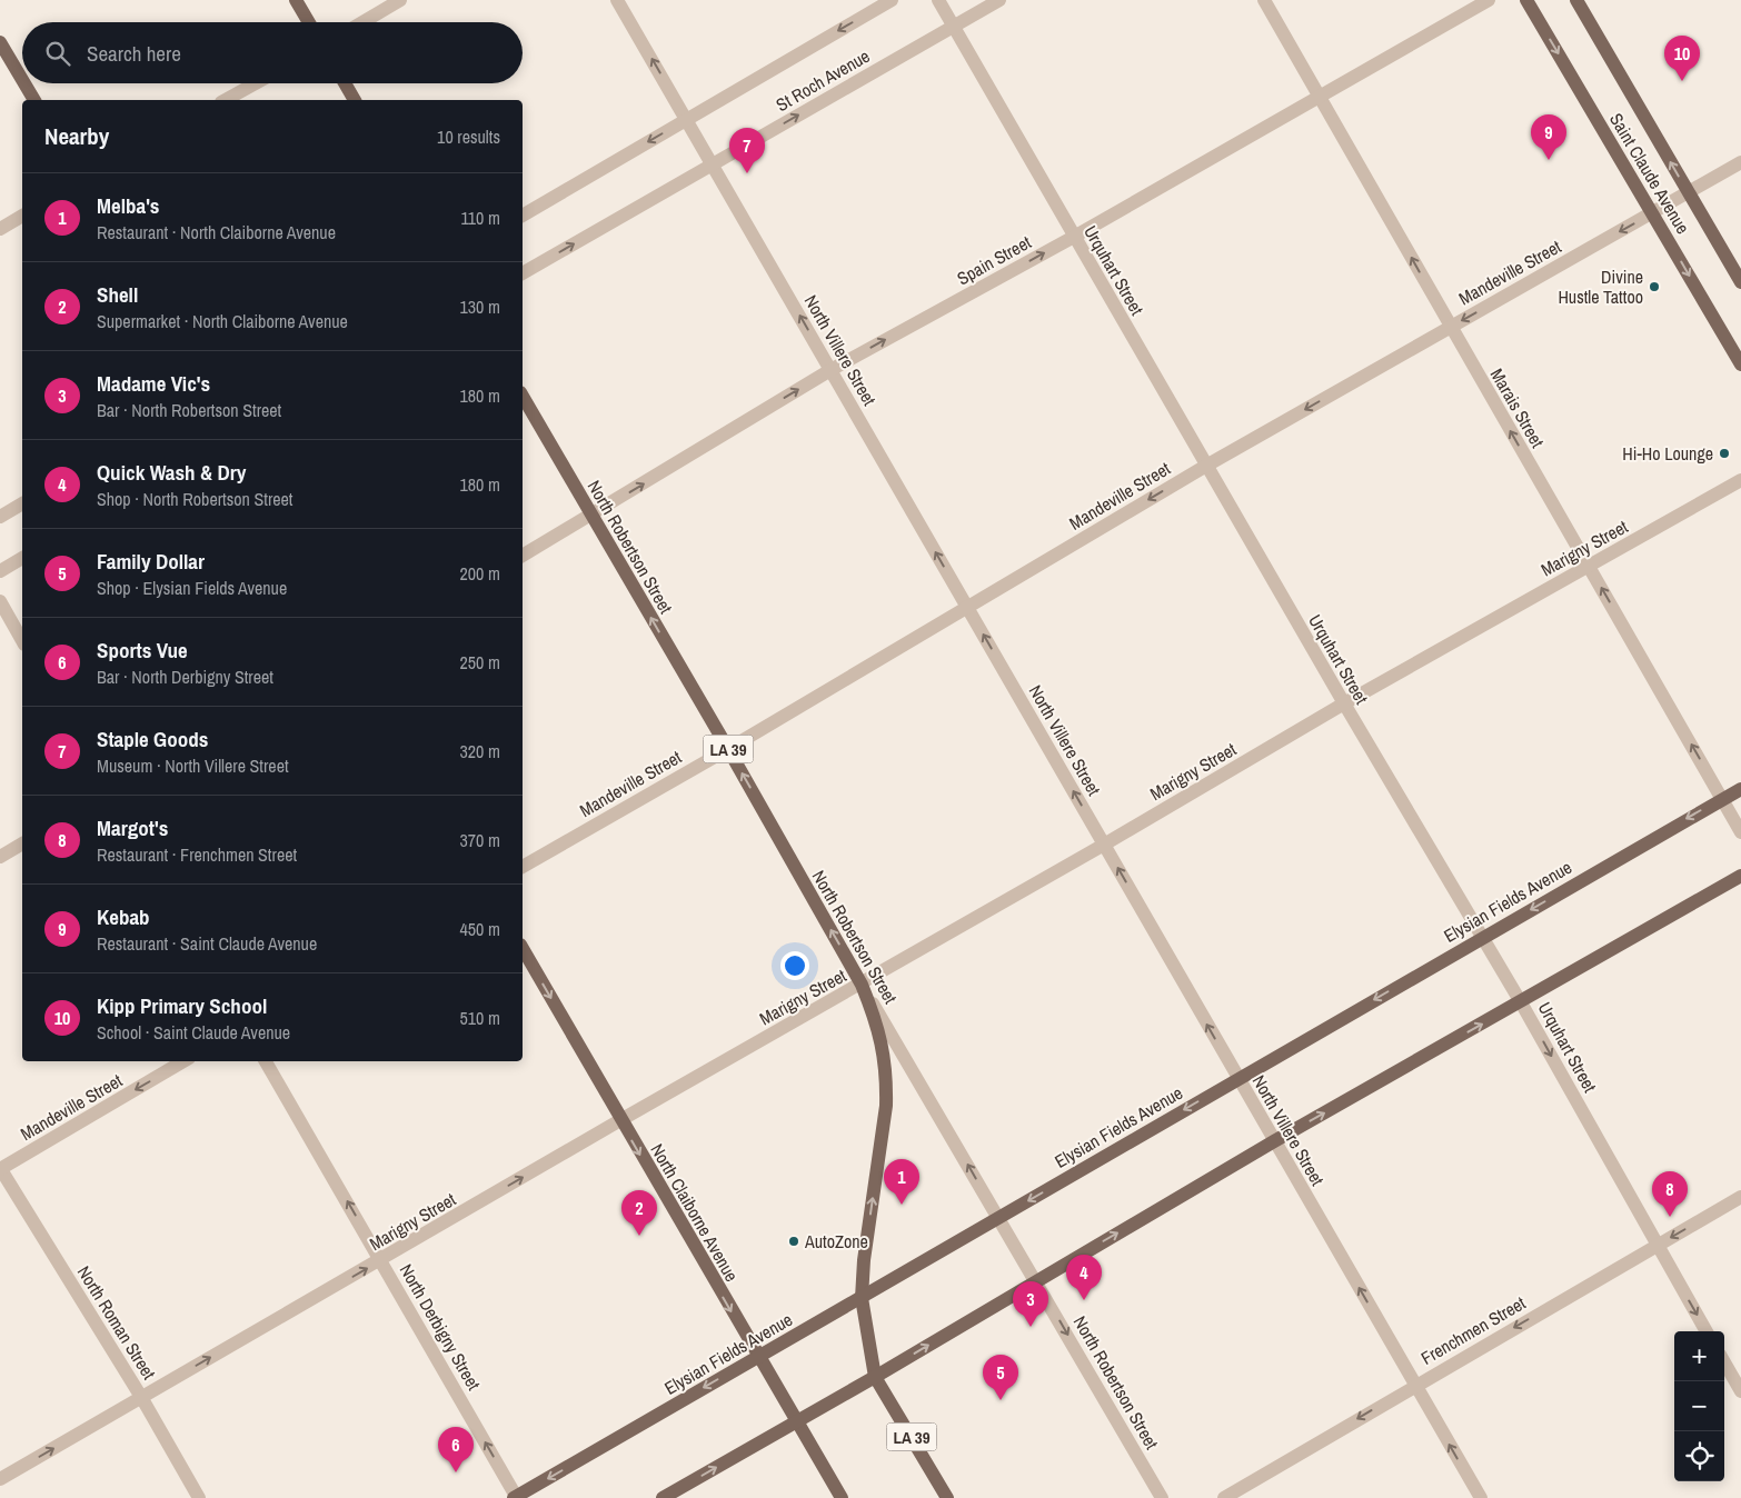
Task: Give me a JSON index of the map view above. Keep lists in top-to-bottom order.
{
  "streets": {
    "main road": [
      "Saint Claude Avenue",
      "North Robertson Street",
      "LA 39",
      "Elysian Fields Avenue",
      "North Claiborne Avenue"
    ],
    "street": [
      "St Roch Avenue",
      "Spain Street",
      "Urquhart Street",
      "Mandeville Street",
      "North Villere Street",
      "Marais Street",
      "Marigny Street",
      "North Roman Street",
      "North Derbigny Street",
      "Frenchmen Street"
    ]
  },
  "crossings": [
    ["St Roch Avenue", "Urquhart Street"],
    ["St Roch Avenue", "North Villere Street"],
    ["Saint Claude Avenue", "Mandeville Street"],
    ["Spain Street", "Urquhart Street"],
    ["Spain Street", "North Villere Street"],
    ["Spain Street", "Marais Street"],
    ["Spain Street", "North Robertson Street"],
    ["Urquhart Street", "Mandeville Street"],
    ["Urquhart Street", "Marigny Street"],
    ["Urquhart Street", "Elysian Fields Avenue"],
    ["Urquhart Street", "Frenchmen Street"],
    ["Mandeville Street", "North Villere Street"],
    ["Mandeville Street", "Marais Street"],
    ["Mandeville Street", "North Robertson Street"],
    ["Mandeville Street", "North Roman Street"],
    ["North Villere Street", "Marigny Street"],
    ["North Villere Street", "Elysian Fields Avenue"],
    ["North Villere Street", "Frenchmen Street"],
    ["Marais Street", "Marigny Street"],
    ["Marais Street", "Elysian Fields Avenue"],
    ["North Robertson Street", "Marigny Street"],
    ["North Robertson Street", "LA 39"],
    ["North Robertson Street", "Elysian Fields Avenue"],
    ["Marigny Street", "LA 39"],
    ["Marigny Street", "North Claiborne Avenue"],
    ["Marigny Street", "North Roman Street"],
    ["Marigny Street", "North Derbigny Street"],
    ["LA 39", "Elysian Fields Avenue"],
    ["Elysian Fields Avenue", "North Claiborne Avenue"],
    ["Elysian Fields Avenue", "North Derbigny Street"]
  ],
  "one_way": [
    "Spain Street",
    "Mandeville Street",
    "North Villere Street",
    "Marais Street",
    "Marigny Street",
    "North Claiborne Avenue",
    "North Derbigny Street",
    "Frenchmen Street"
  ],
  "places": ["Divine Hustle Tattoo", "Hi-Ho Lounge", "AutoZone"],
  "page": {
    "search": "Search here",
    "pins": [
      "10",
      "9",
      "7",
      "1",
      "8",
      "2",
      "4",
      "3",
      "5",
      "6"
    ],
    "heading": ["Nearby", "10 results"],
    "list": [
      {
        "mark": "1",
        "name": "Melba's",
        "note": "Restaurant · North Claiborne Avenue",
        "value": "110 m"
      },
      {
        "mark": "2",
        "name": "Shell",
        "note": "Supermarket · North Claiborne Avenue",
        "value": "130 m"
      },
      {
        "mark": "3",
        "name": "Madame Vic's",
        "note": "Bar · North Robertson Street",
        "value": "180 m"
      },
      {
        "mark": "4",
        "name": "Quick Wash & Dry",
        "note": "Shop · North Robertson Street",
        "value": "180 m"
      },
      {
        "mark": "5",
        "name": "Family Dollar",
        "note": "Shop · Elysian Fields Avenue",
        "value": "200 m"
      },
      {
        "mark": "6",
        "name": "Sports Vue",
        "note": "Bar · North Derbigny Street",
        "value": "250 m"
      },
      {
        "mark": "7",
        "name": "Staple Goods",
        "note": "Museum · North Villere Street",
        "value": "320 m"
      },
      {
        "mark": "8",
        "name": "Margot's",
        "note": "Restaurant · Frenchmen Street",
        "value": "370 m"
      },
      {
        "mark": "9",
        "name": "Kebab",
        "note": "Restaurant · Saint Claude Avenue",
        "value": "450 m"
      },
      {
        "mark": "10",
        "name": "Kipp Primary School",
        "note": "School · Saint Claude Avenue",
        "value": "510 m"
      }
    ],
    "map_buttons": ["+", "−"]
  }
}
